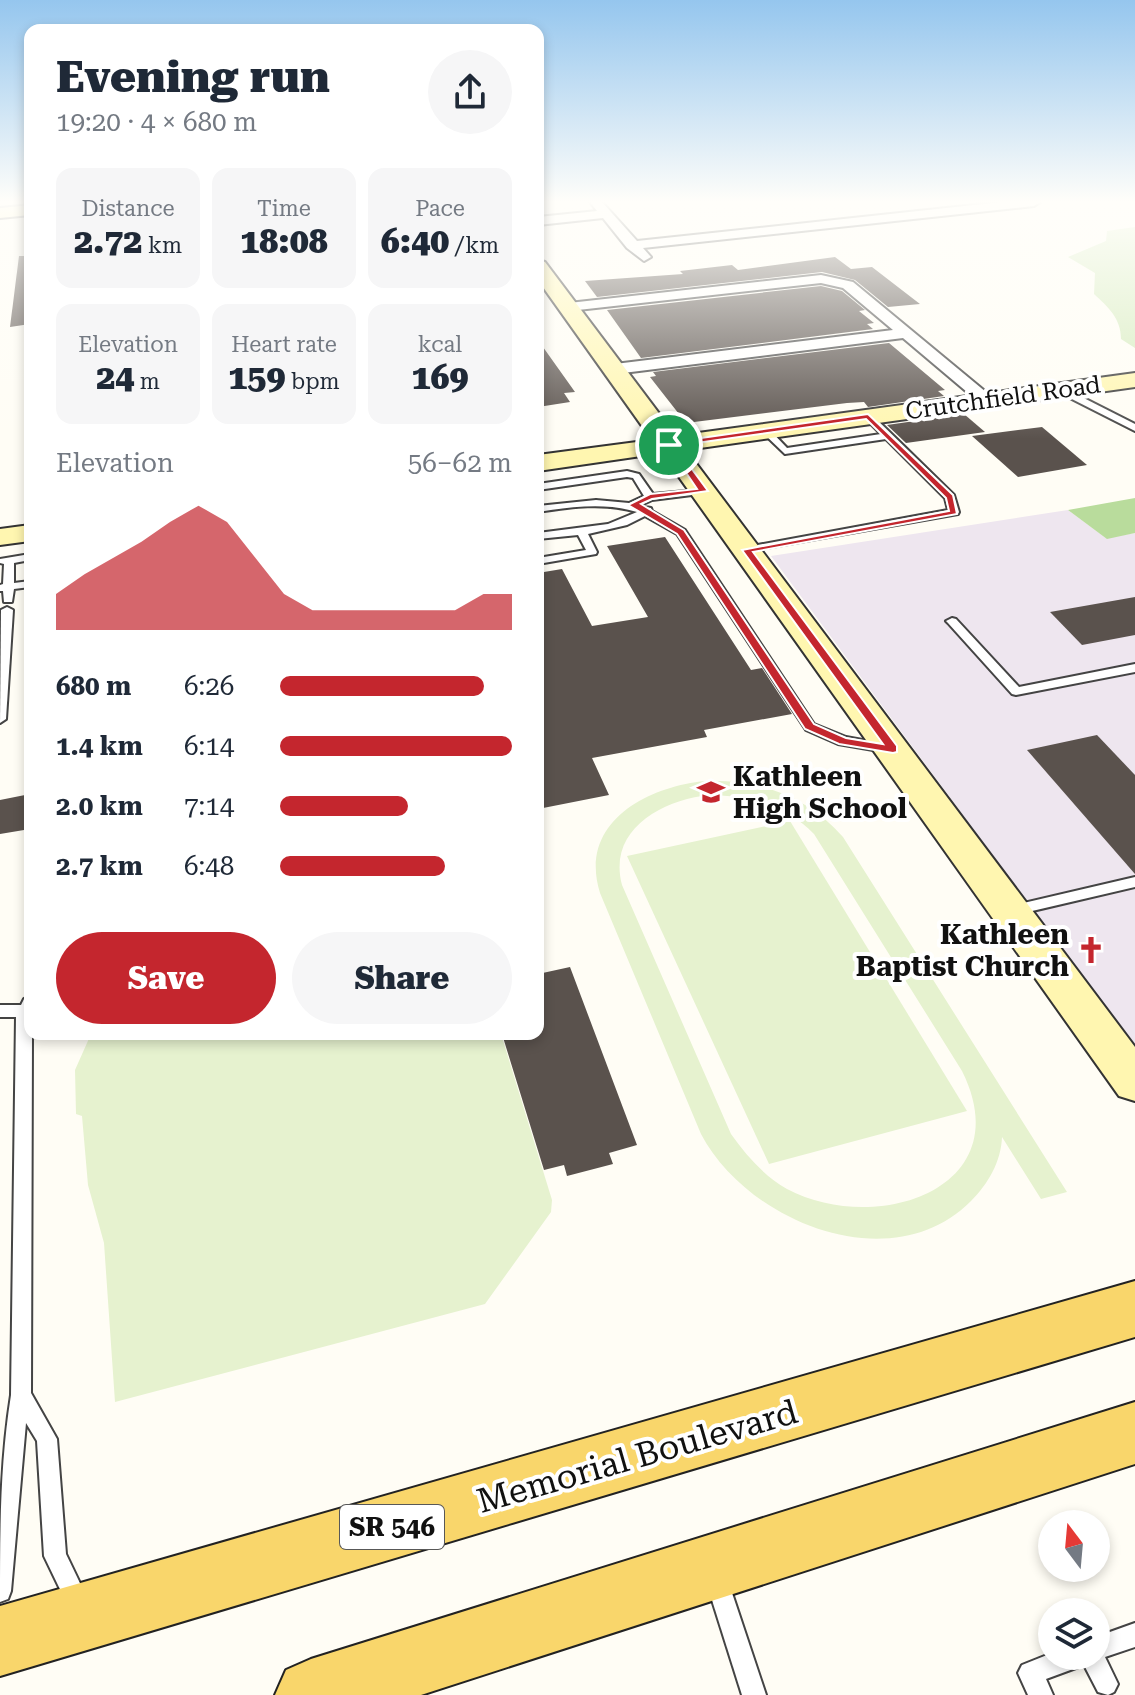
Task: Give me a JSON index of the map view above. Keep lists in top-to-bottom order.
{
  "streets": {
    "main road": ["Memorial Boulevard", "SR 546"],
    "street": ["Crutchfield Road"]
  },
  "places": {
    "school or university": ["Kathleen High School"],
    "church": ["Kathleen Baptist Church"]
  },
  "north": "top",
  "page": {
    "heading": ["Evening run", "19:20 · 4 × 680 m"],
    "stats": [
      ["Distance", "2.72 km"],
      ["Time", "18:08"],
      ["Pace", "6:40 /km"],
      ["Elevation", "24 m"],
      ["Heart rate", "159 bpm"],
      ["kcal", "169"]
    ],
    "chart": ["Elevation", "56–62 m"],
    "list": [
      {
        "name": "680 m",
        "note": "6:26"
      },
      {
        "name": "1.4 km",
        "note": "6:14"
      },
      {
        "name": "2.0 km",
        "note": "7:14"
      },
      {
        "name": "2.7 km",
        "note": "6:48"
      }
    ],
    "buttons": ["Save", "Share"]
  }
}
